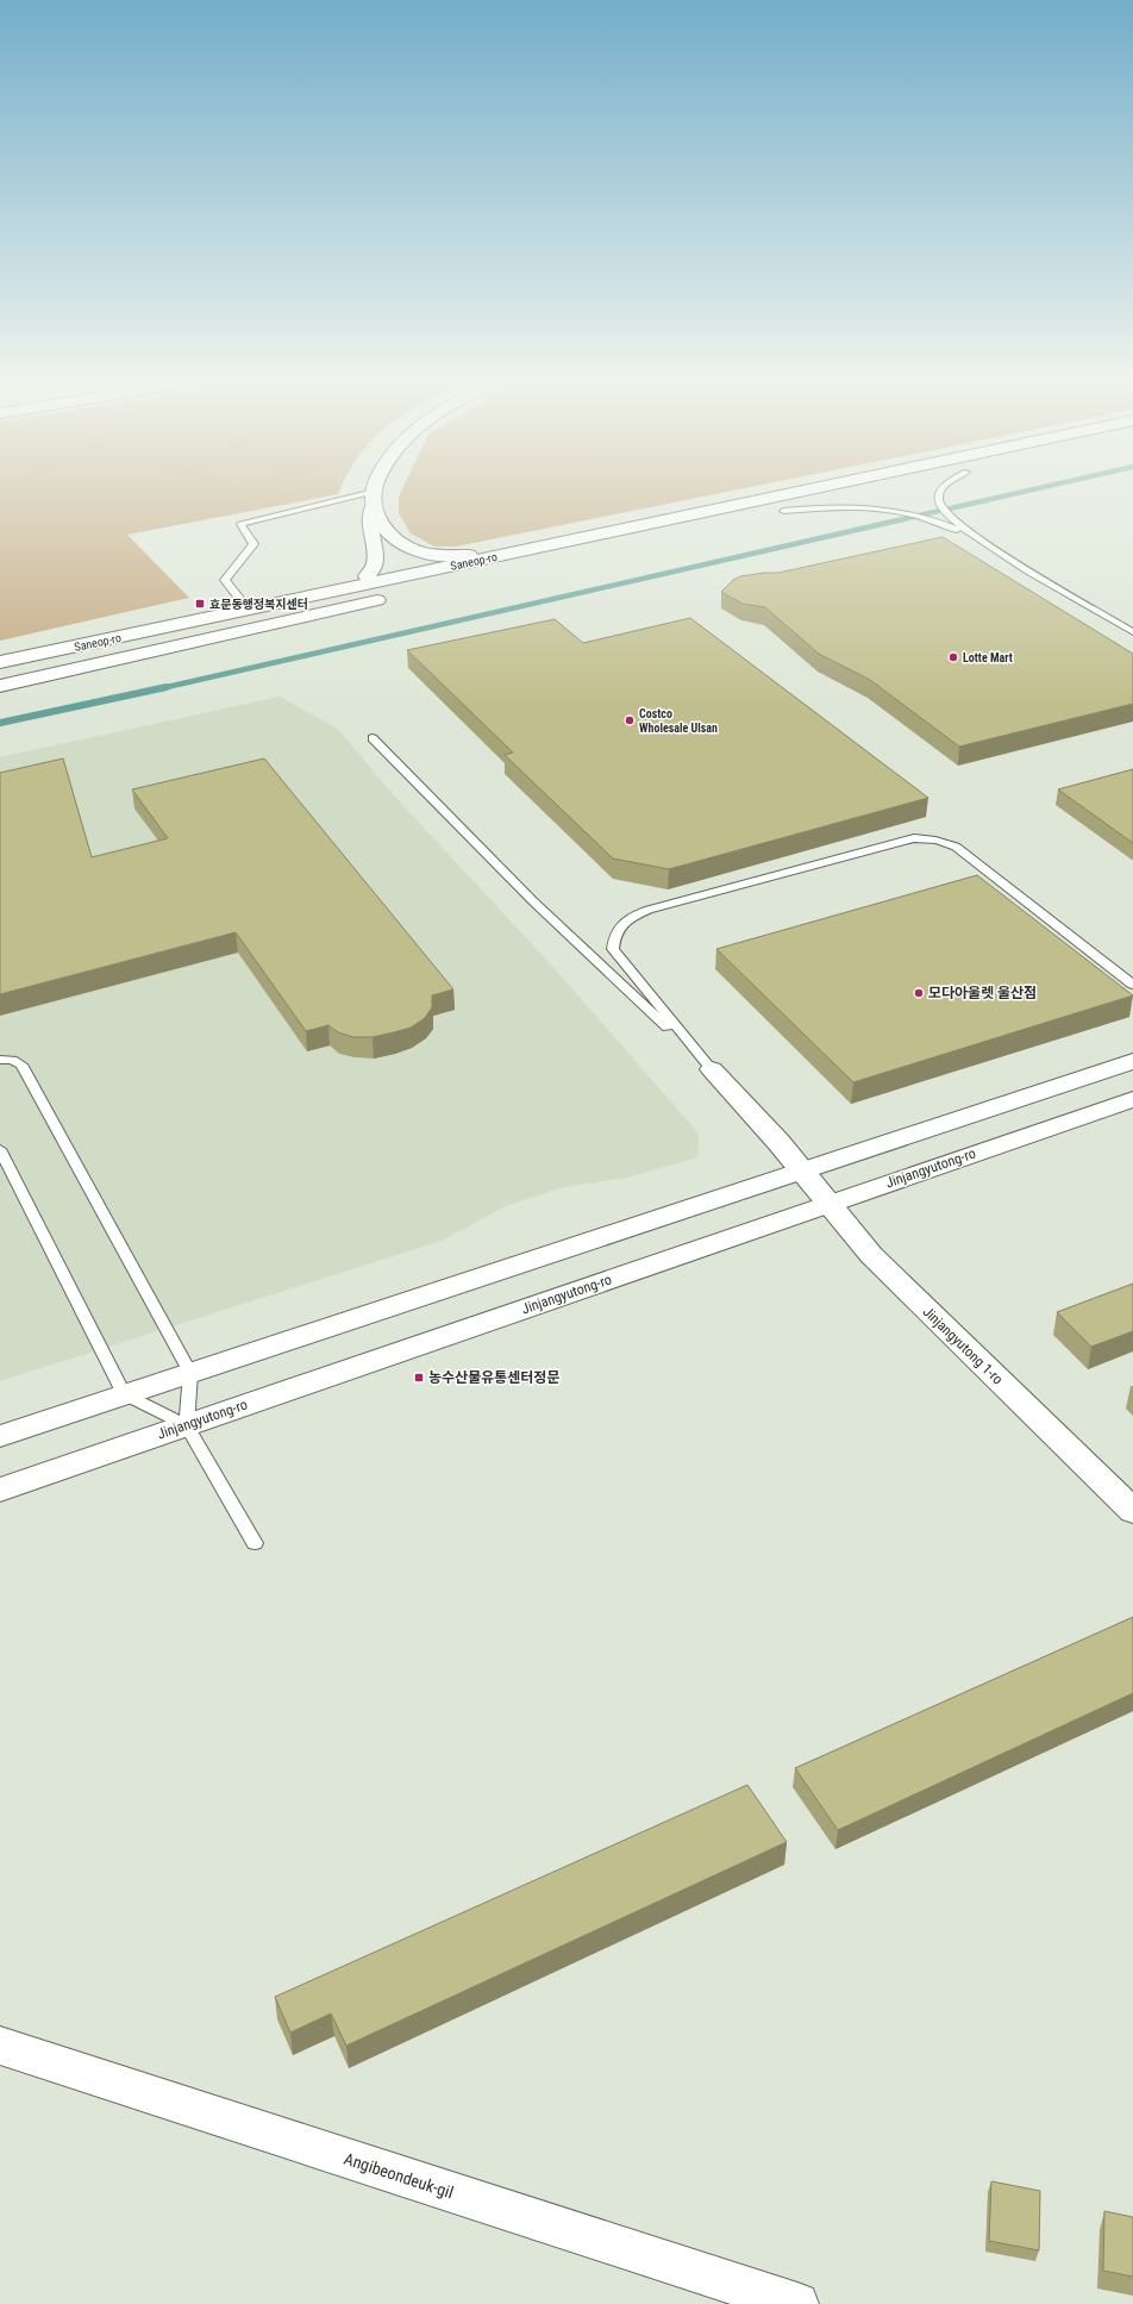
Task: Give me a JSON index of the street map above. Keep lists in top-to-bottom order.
{
  "streets": {
    "main road": [
      "Saneop-ro",
      "Jinjangyutong-ro",
      "Jinjangyutong 1-ro",
      "Angibeondeuk-gil"
    ]
  },
  "crossings": [
    ["Jinjangyutong-ro", "Jinjangyutong 1-ro"]
  ],
  "places": {
    "transit": ["효문동행정복지센터", "농수산물유통센터정문"],
    "other": ["Lotte Mart", "Costco Wholesale Ulsan", "모다아울렛 울산점"]
  }
}
